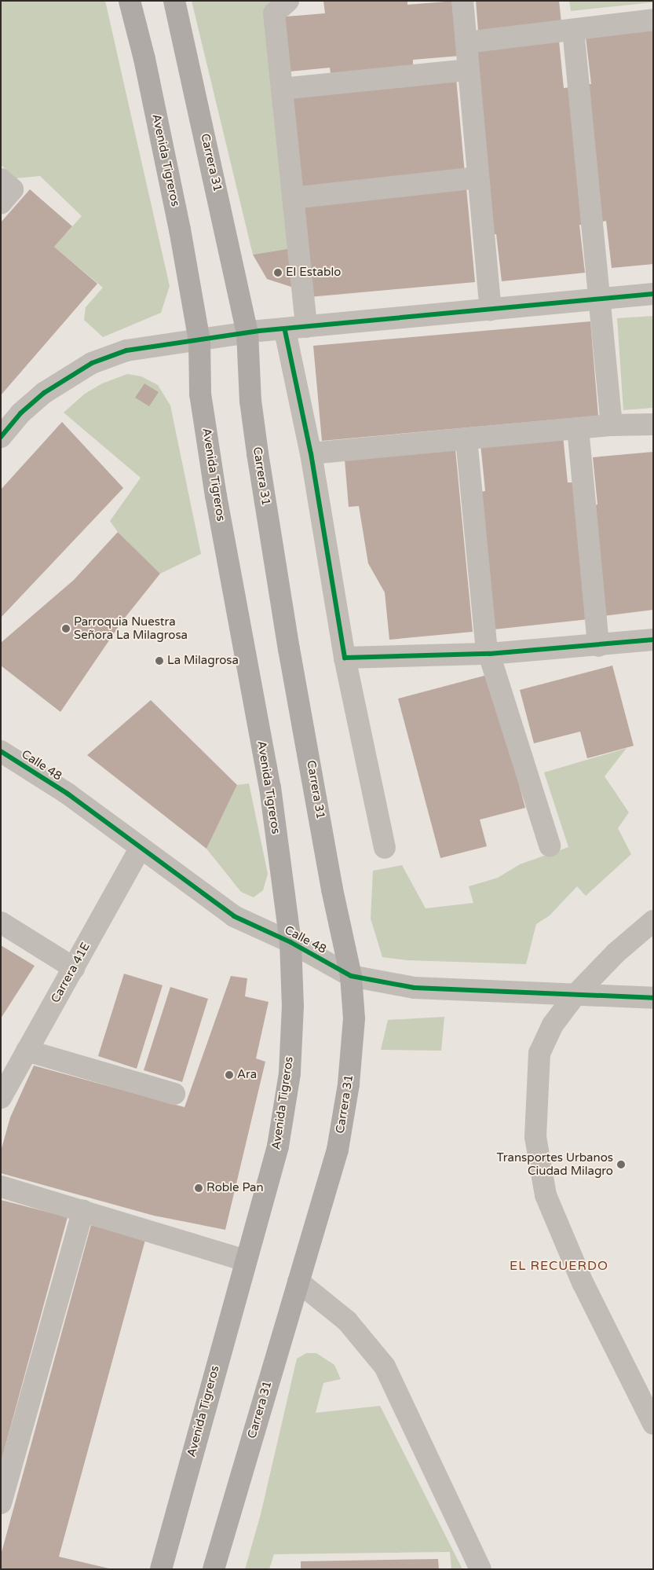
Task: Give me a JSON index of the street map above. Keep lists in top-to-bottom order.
{
  "streets": {
    "main road": ["Avenida Tigreros", "Carrera 31"],
    "street": ["Calle 48", "Carrera 41E"]
  },
  "crossings": [
    ["Avenida Tigreros", "Calle 48"],
    ["Carrera 31", "Calle 48"],
    ["Calle 48", "Carrera 41E"]
  ],
  "districts": ["EL RECUERDO"],
  "places": [
    "El Establo",
    "Parroquia Nuestra Señora La Milagrosa",
    "La Milagrosa",
    "Ara",
    "Transportes Urbanos Ciudad Milagro",
    "Roble Pan"
  ]
}
